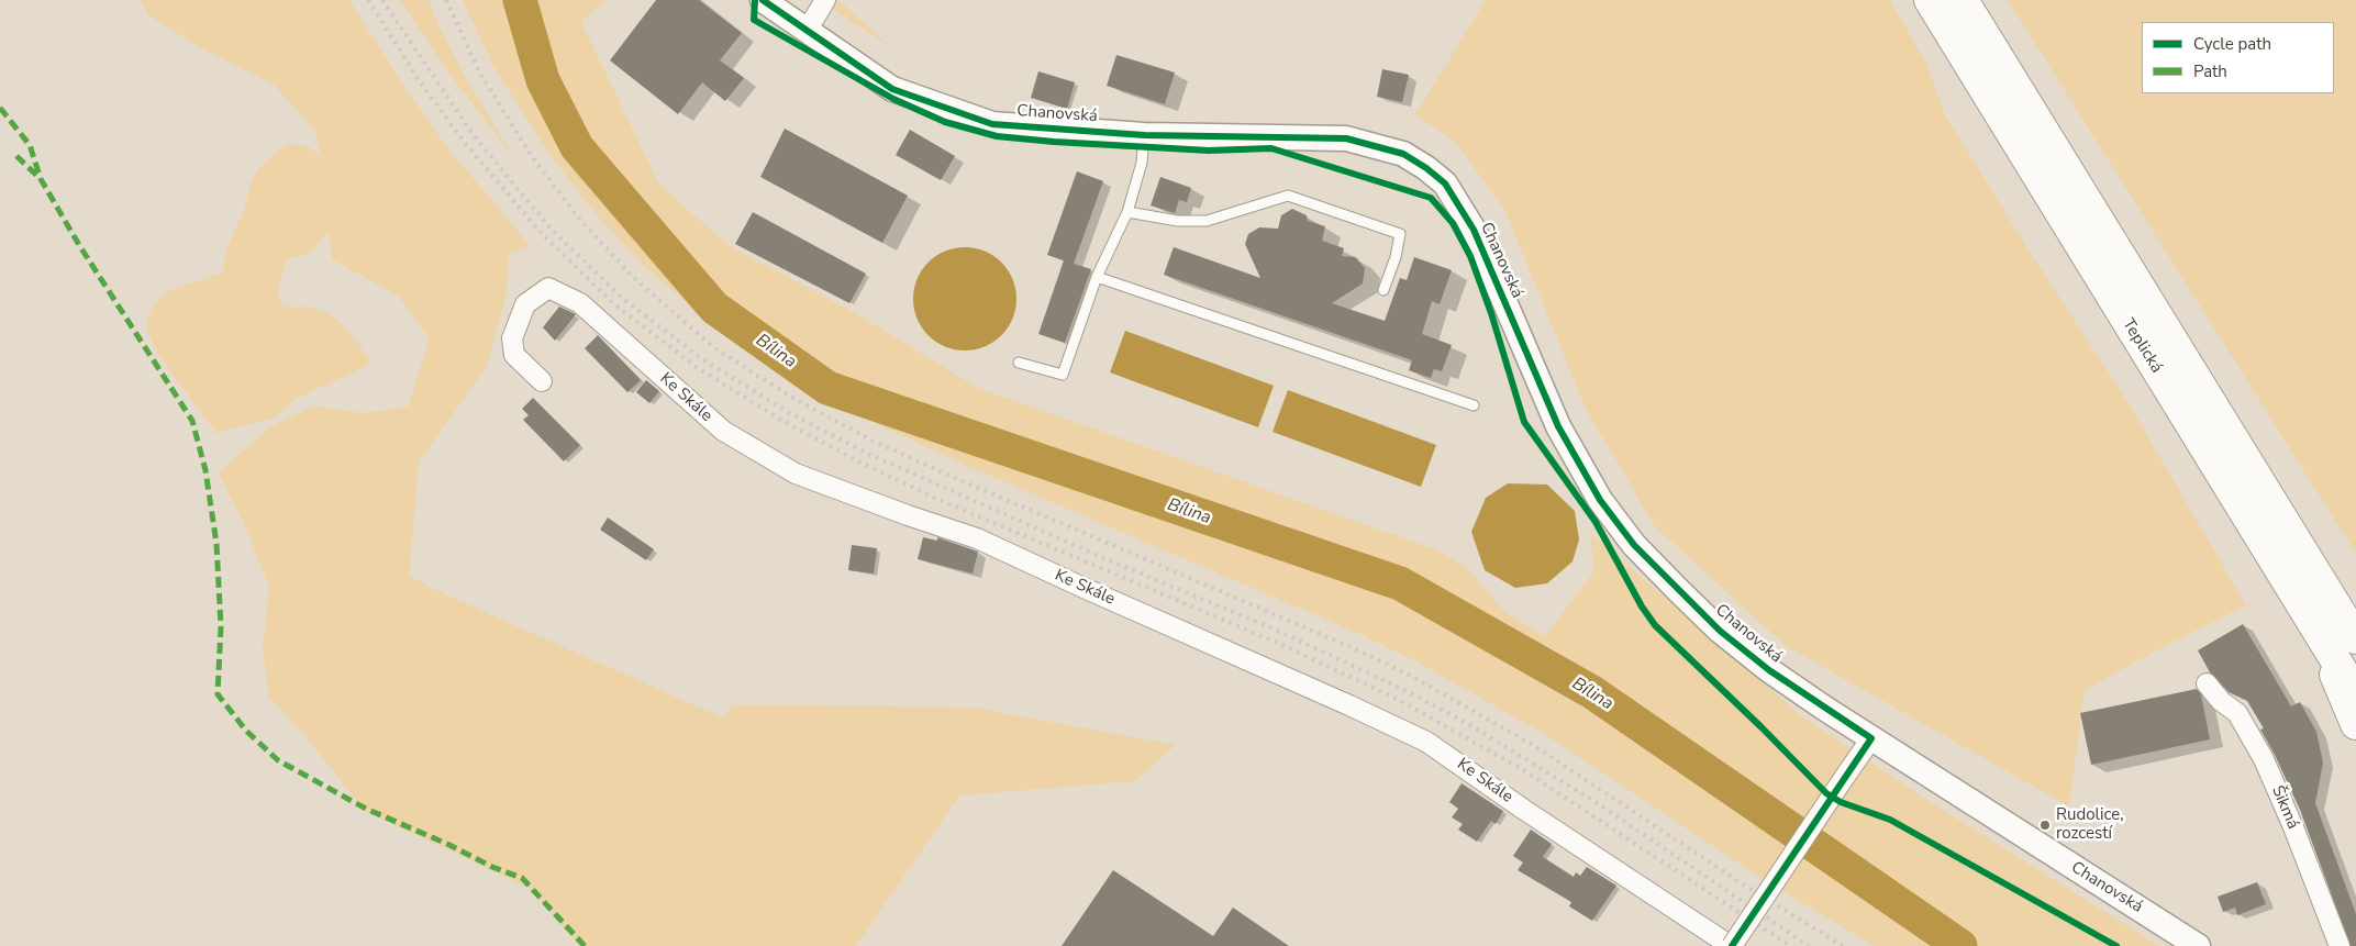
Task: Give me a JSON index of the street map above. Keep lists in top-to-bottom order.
{
  "streets": {
    "highway": ["Teplická"],
    "street": ["Chanovská", "Ke Skále", "Šikmá"]
  },
  "water": ["Bílina"],
  "places": ["Rudolice, rozcestí"],
  "legend": ["Cycle path", "Path"]
}
